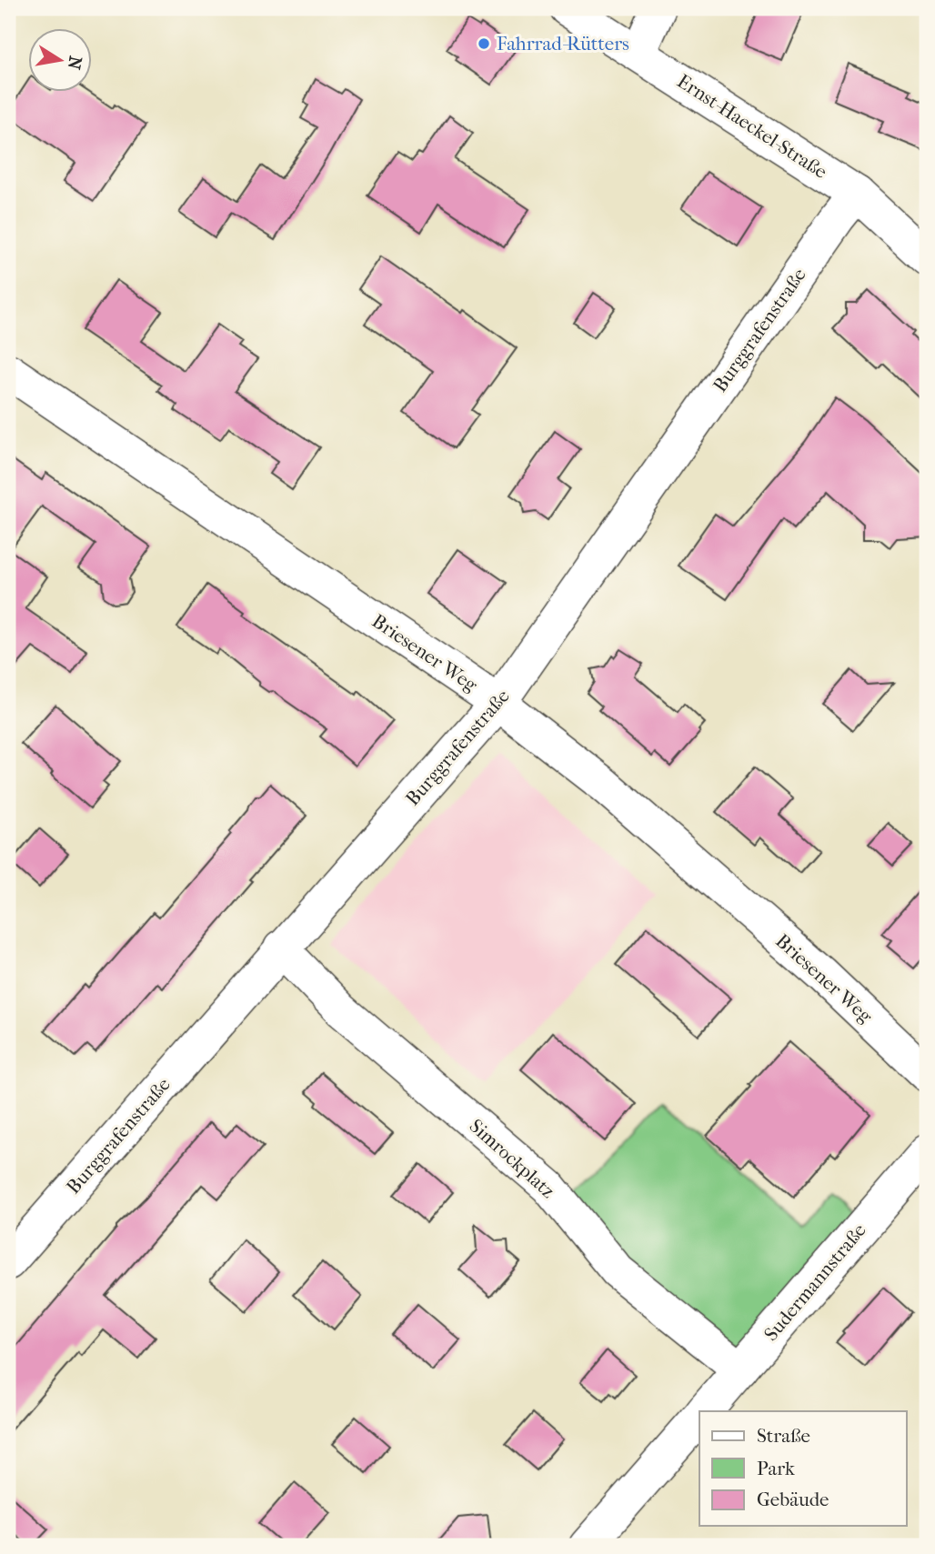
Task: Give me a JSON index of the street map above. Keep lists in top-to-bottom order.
{
  "streets": {
    "street": [
      "Ernst-Haeckel-Straße",
      "Burggrafenstraße",
      "Briesener Weg",
      "Simrockplatz",
      "Sudermannstraße"
    ]
  },
  "crossings": [
    ["Ernst-Haeckel-Straße", "Burggrafenstraße"],
    ["Burggrafenstraße", "Briesener Weg"],
    ["Burggrafenstraße", "Simrockplatz"],
    ["Simrockplatz", "Sudermannstraße"]
  ],
  "places": ["Fahrrad-Rütters"],
  "legend": ["Straße", "Park", "Gebäude"],
  "north": "right"
}
